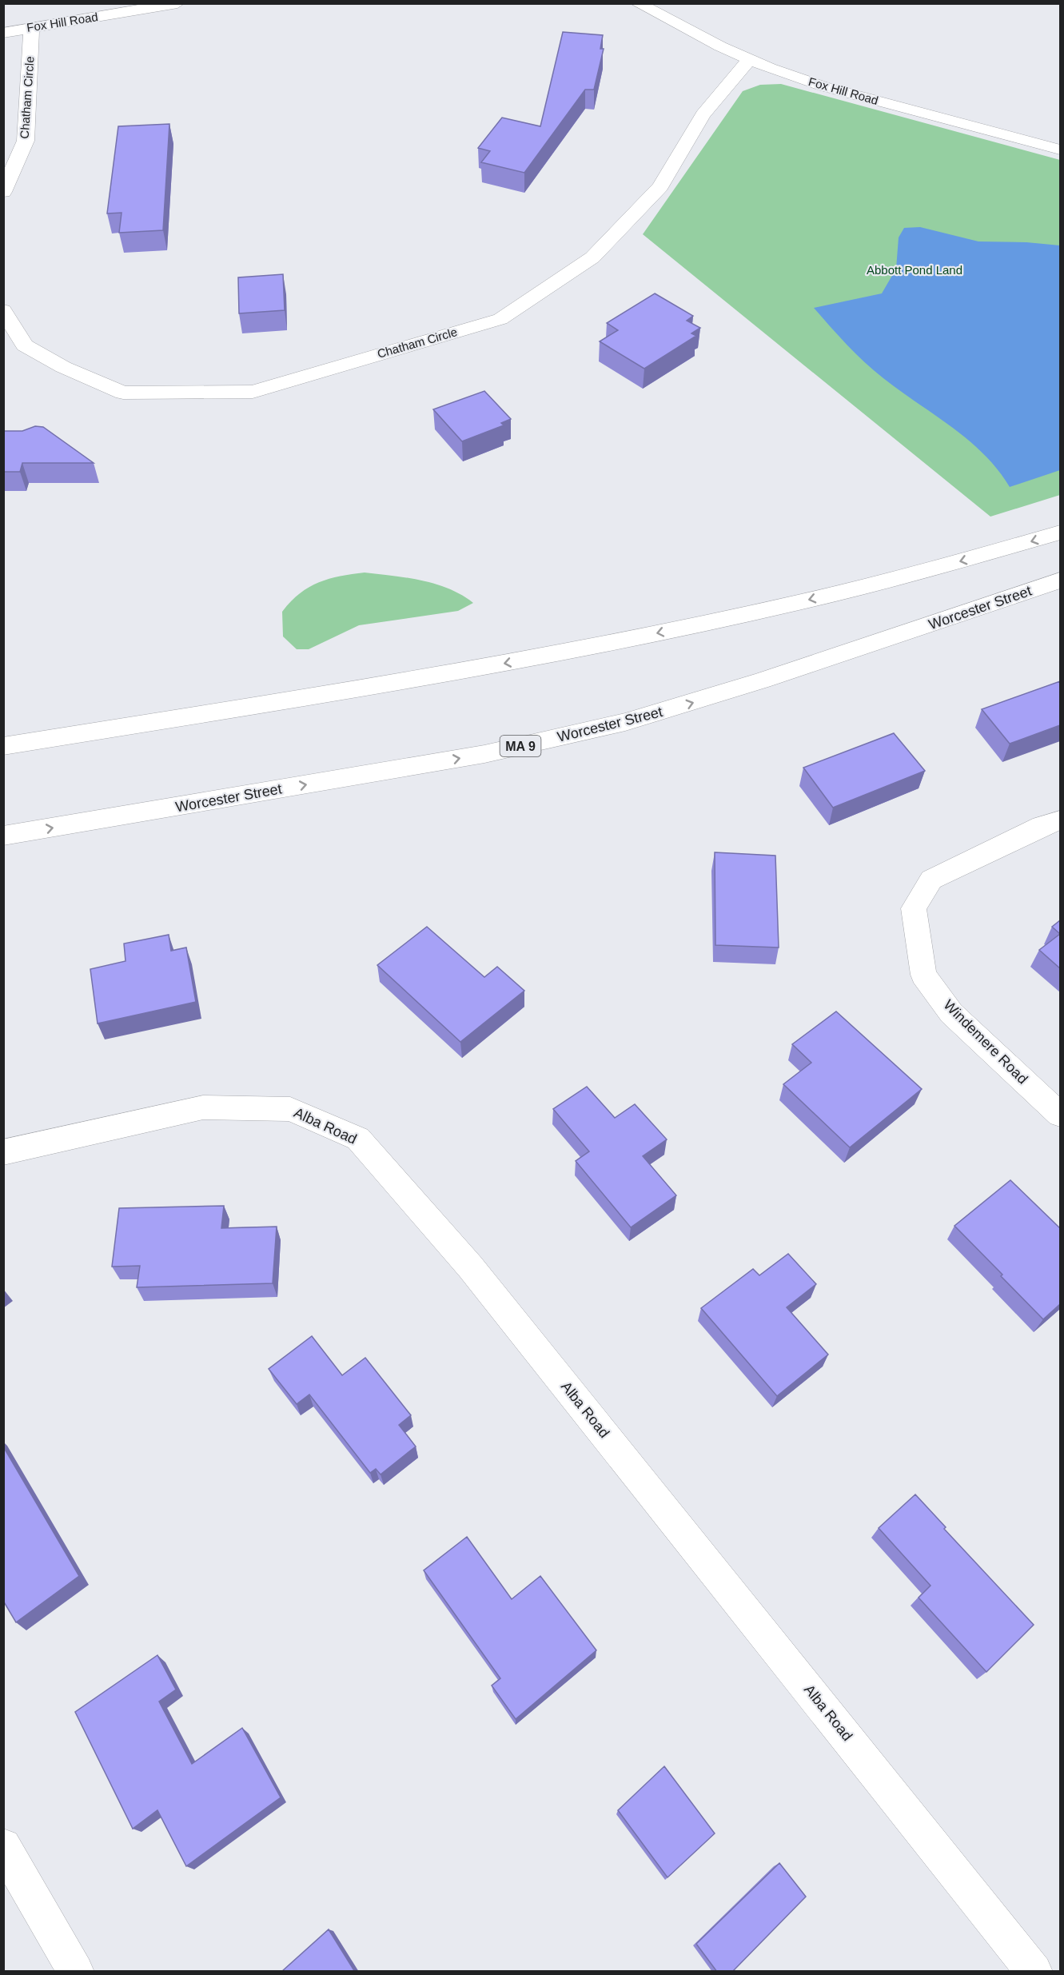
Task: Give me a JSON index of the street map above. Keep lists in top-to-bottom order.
{
  "streets": {
    "main road": [
      "Fox Hill Road",
      "Chatham Circle",
      "Worcester Street",
      "MA 9",
      "Windemere Road",
      "Alba Road"
    ]
  },
  "crossings": [
    ["Fox Hill Road", "Chatham Circle"]
  ],
  "parks": ["Abbott Pond Land"]
}
